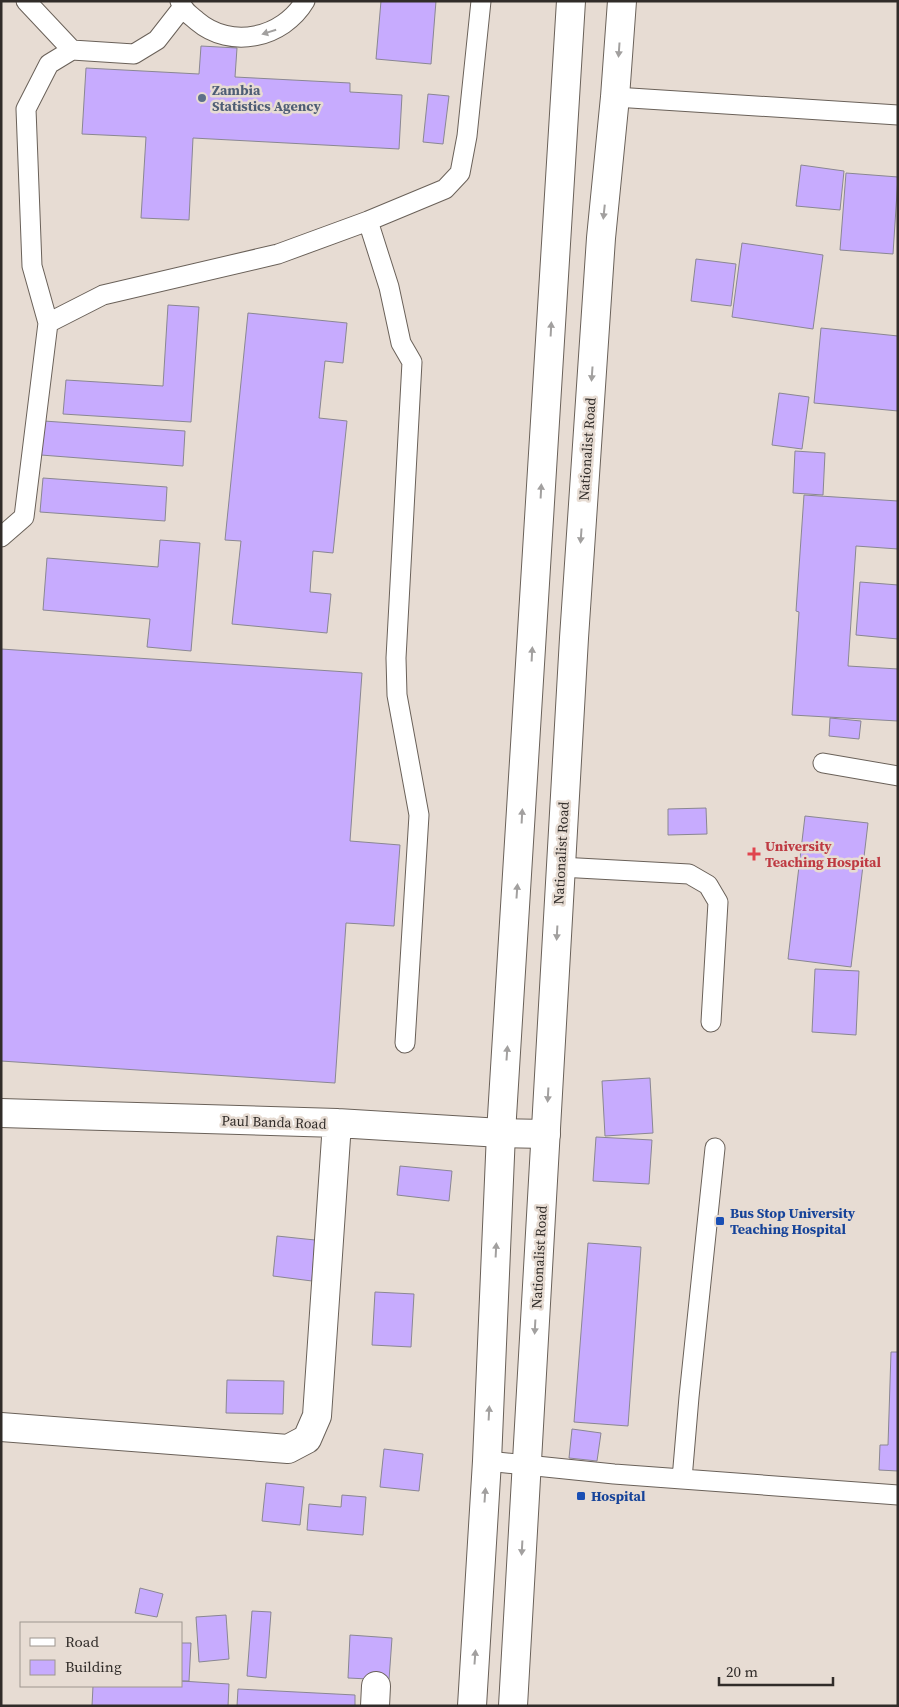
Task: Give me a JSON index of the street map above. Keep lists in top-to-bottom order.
{
  "streets": {
    "main road": ["Nationalist Road", "Paul Banda Road"]
  },
  "crossings": [
    ["Nationalist Road", "Paul Banda Road"]
  ],
  "places": {
    "other": ["Zambia Statistics Agency"],
    "health": ["University Teaching Hospital"],
    "transit": ["Bus Stop University Teaching Hospital", "Hospital"]
  },
  "legend": ["Road", "Building"],
  "scale_bar": "20 m"
}
